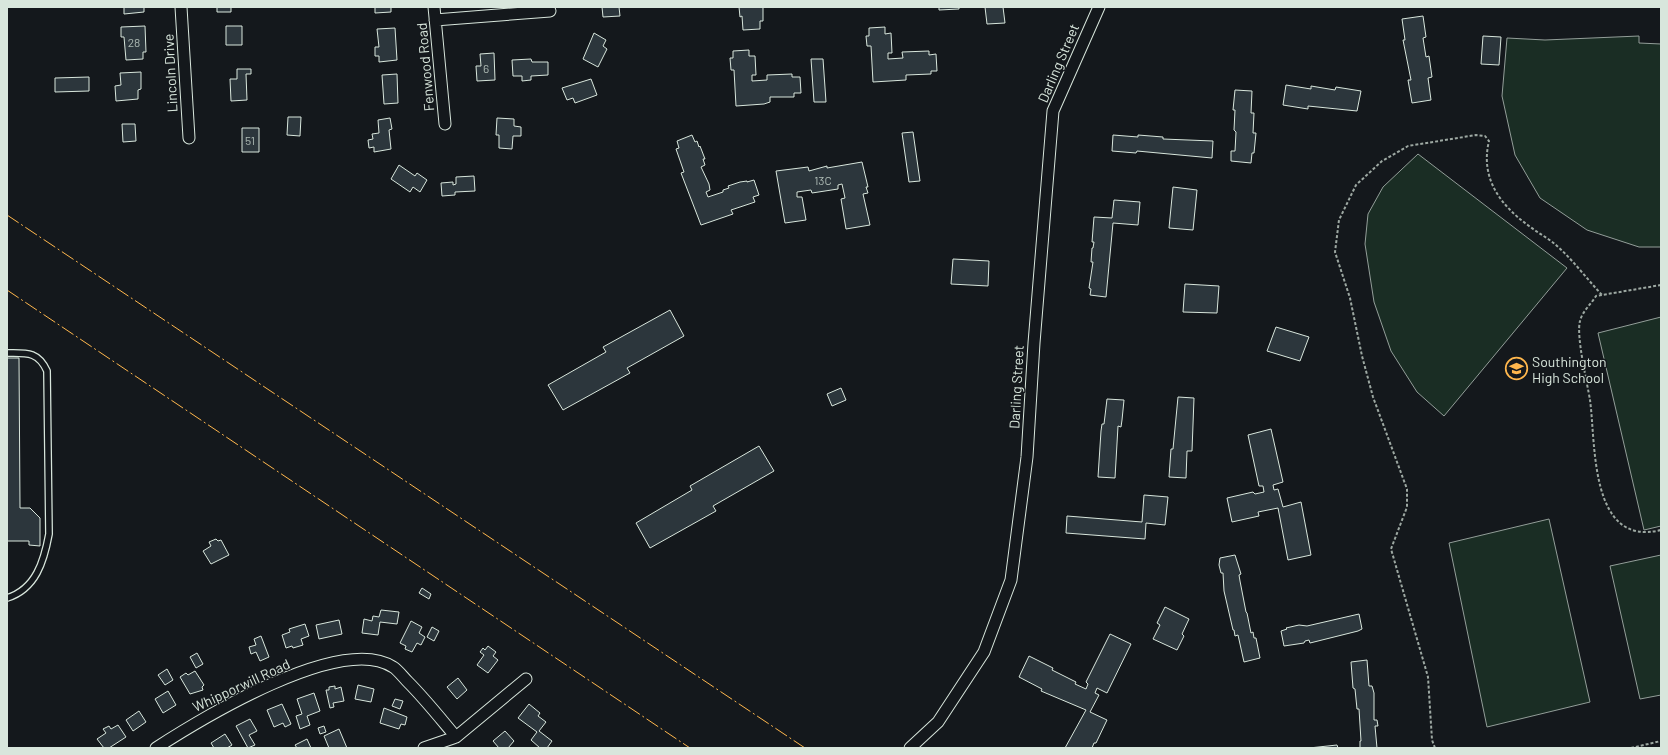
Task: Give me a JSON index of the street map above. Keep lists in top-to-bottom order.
{
  "streets": {
    "street": [
      "Darling Street",
      "Fenwood Road",
      "Lincoln Drive",
      "Whipporwill Road"
    ]
  },
  "places": {
    "school or university": ["Southington High School"]
  },
  "house_numbers": [
    "28",
    "6",
    "51",
    "13C"
  ]
}
